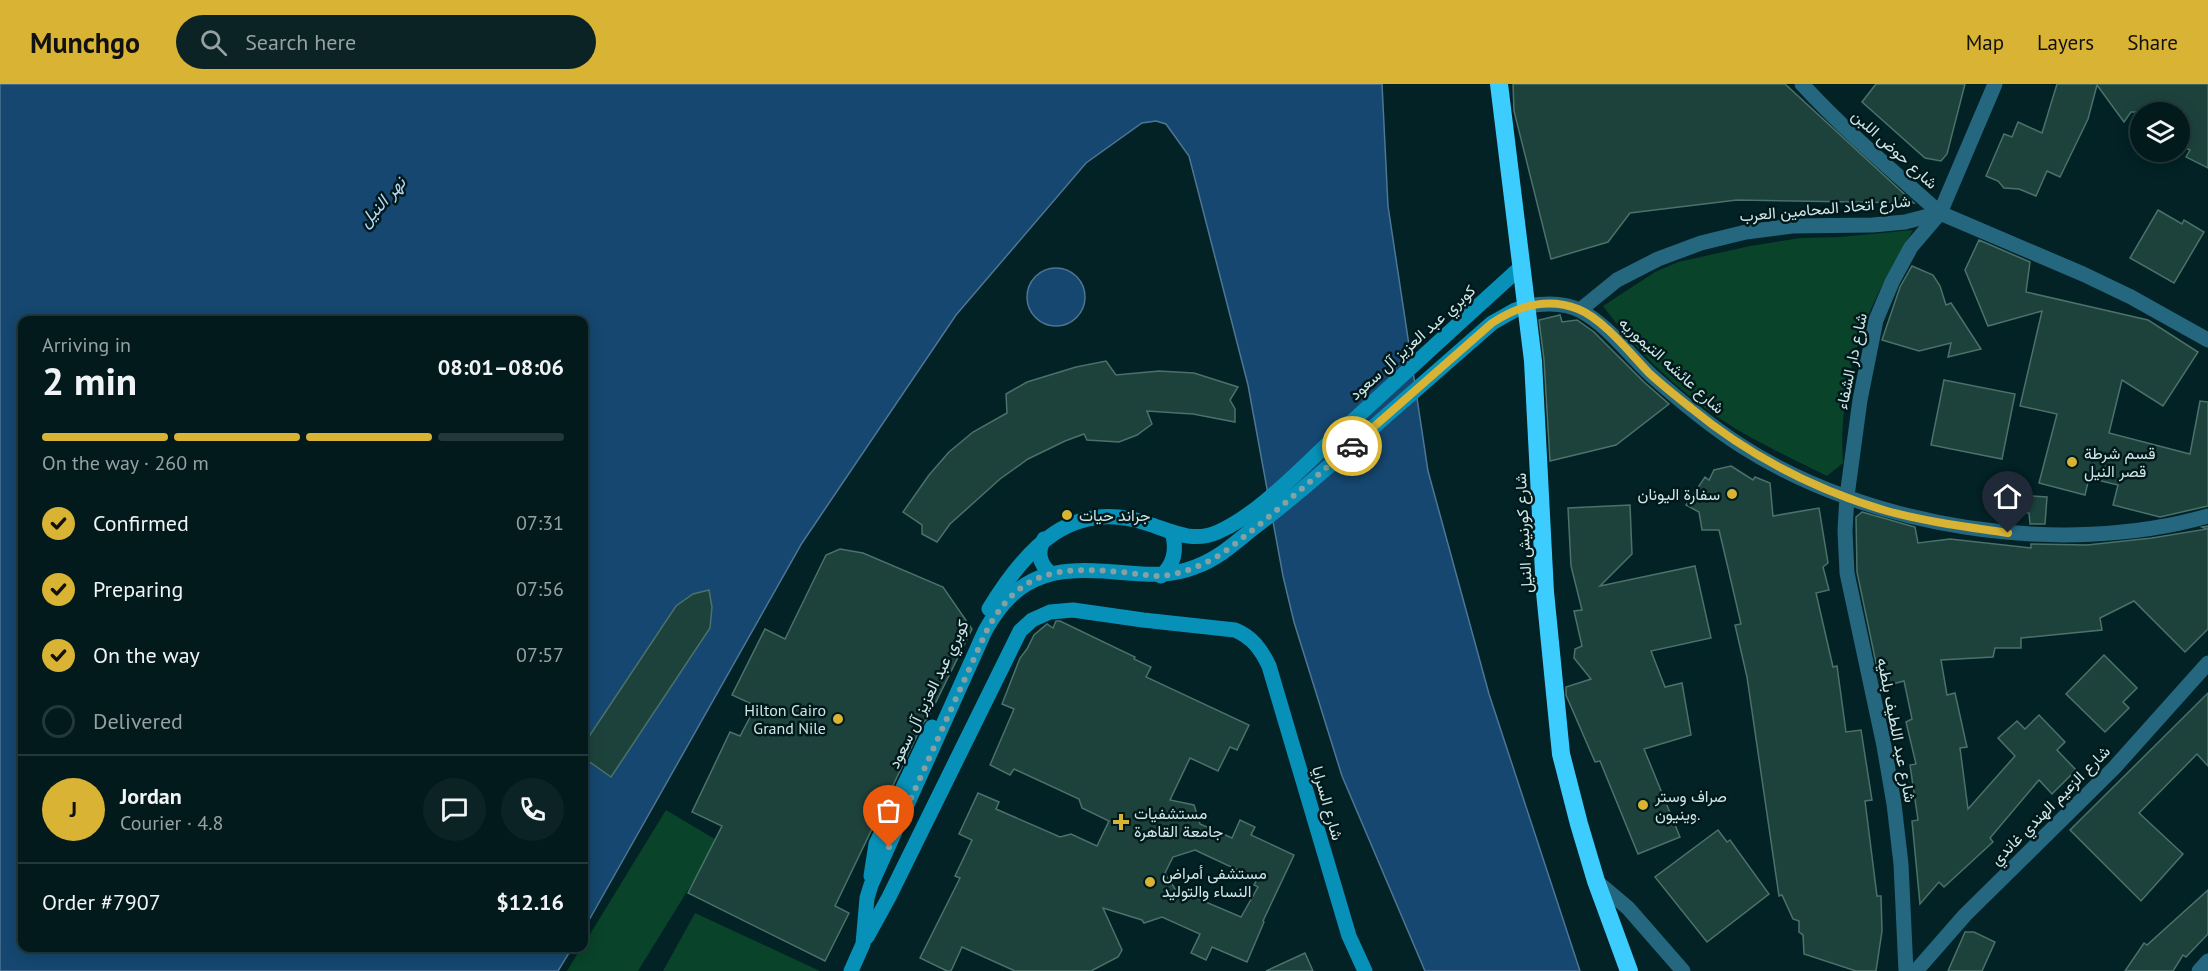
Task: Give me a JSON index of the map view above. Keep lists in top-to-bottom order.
{
  "streets": {
    "highway": ["شارع كورنيش النيل"],
    "main road": ["كوبري عبد العزيز آل سعود", "شارع السرايا"],
    "street": [
      "شارع حوض اللبن",
      "شارع اتحاد المحامين العرب",
      "شارع دار الشفاء",
      "شارع عائشه التيموريه",
      "شارع عبد اللطيف بلطيه",
      "شارع الزعيم الهندي غاندي"
    ]
  },
  "crossings": [
    ["شارع حوض اللبن", "شارع اتحاد المحامين العرب"],
    ["شارع حوض اللبن", "شارع دار الشفاء"],
    ["شارع اتحاد المحامين العرب", "شارع دار الشفاء"],
    ["شارع اتحاد المحامين العرب", "شارع عائشه التيموريه"],
    ["كوبري عبد العزيز آل سعود", "شارع عائشه التيموريه"],
    ["كوبري عبد العزيز آل سعود", "شارع كورنيش النيل"],
    ["شارع دار الشفاء", "شارع عائشه التيموريه"],
    ["شارع دار الشفاء", "شارع عبد اللطيف بلطيه"],
    ["شارع عائشه التيموريه", "شارع كورنيش النيل"],
    ["شارع عائشه التيموريه", "شارع عبد اللطيف بلطيه"]
  ],
  "water": ["نهر النيل"],
  "places": {
    "other": [
      "قسم شرطة قصر النيل",
      "سفارة اليونان",
      "جراند حيات",
      "Hilton Cairo Grand Nile",
      "صراف وستر وينيون.",
      "مستشفى أمراض النساء والتوليد"
    ],
    "health": ["مستشفيات جامعة القاهرة"]
  },
  "page": {
    "header": "Munchgo",
    "search": "Search here",
    "nav": ["Map", "Layers", "Share"],
    "heading": ["2 min", "Arriving in", "08:01–08:06"],
    "panel": [
      "Jordan",
      "Courier · 4.8",
      "Order #7907",
      "$12.16"
    ],
    "bar": "On the way · 260 m",
    "list": [
      ["Confirmed", "07:31"],
      ["Preparing", "07:56"],
      ["On the way", "07:57"],
      "Delivered"
    ],
    "round": "J"
  }
}
